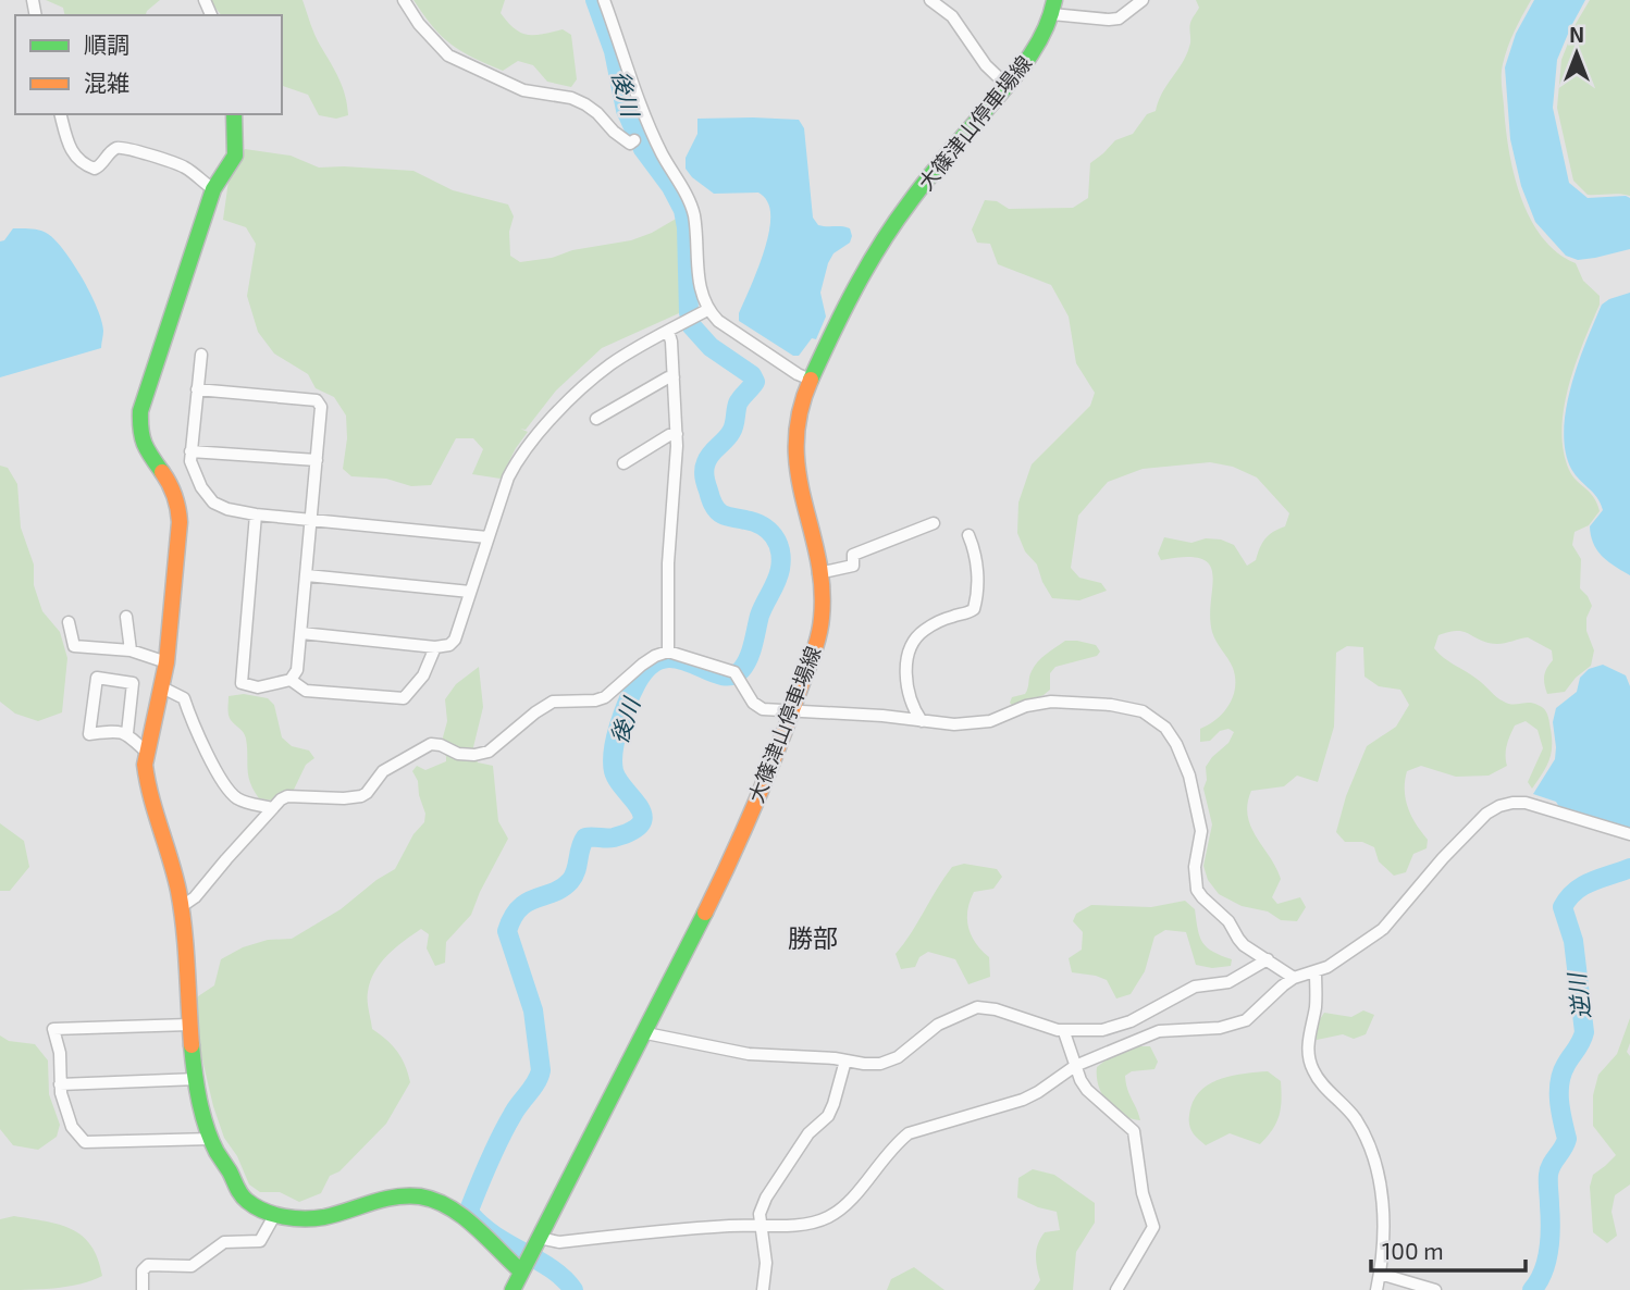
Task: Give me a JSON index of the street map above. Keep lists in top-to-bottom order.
{
  "streets": {
    "street": ["大篠津山停車場線"]
  },
  "districts": ["勝部"],
  "water": ["後川", "逆川"],
  "legend": ["順調", "混雑"],
  "scale_bar": "100 m",
  "north": "top"
}
